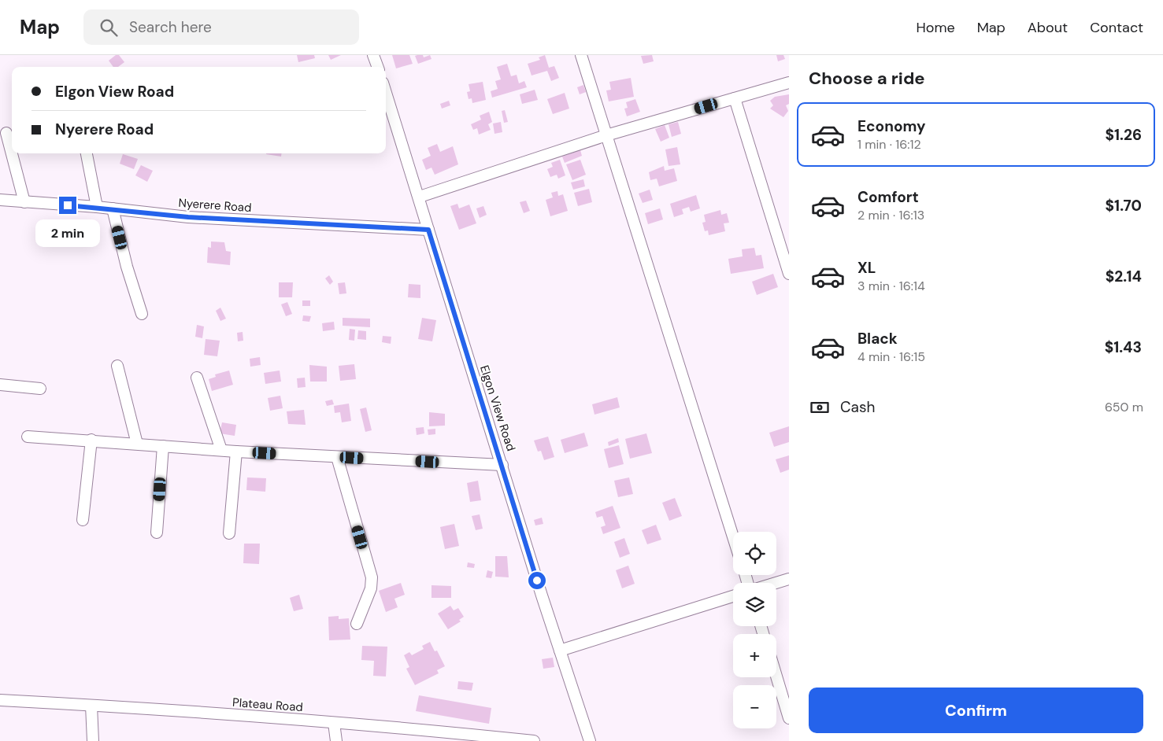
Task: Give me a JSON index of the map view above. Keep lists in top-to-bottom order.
{
  "streets": {
    "street": ["Nyerere Road", "Elgon View Road", "Plateau Road"]
  },
  "crossings": [
    ["Nyerere Road", "Elgon View Road"]
  ],
  "page": {
    "header": "Map",
    "search": "Search here",
    "nav": [
      "Home",
      "Map",
      "About",
      "Contact"
    ],
    "heading": "Choose a ride",
    "banner": ["Elgon View Road", "Nyerere Road"],
    "list": [
      {
        "name": "Economy",
        "note": "1 min · 16:12",
        "value": "$1.26"
      },
      {
        "name": "Comfort",
        "note": "2 min · 16:13",
        "value": "$1.70"
      },
      {
        "name": "XL",
        "note": "3 min · 16:14",
        "value": "$2.14"
      },
      {
        "name": "Black",
        "note": "4 min · 16:15",
        "value": "$1.43"
      }
    ],
    "bubble": "2 min",
    "pay": ["Cash", "650 m"],
    "map_buttons": ["+", "−"],
    "buttons": "Confirm"
  }
}
